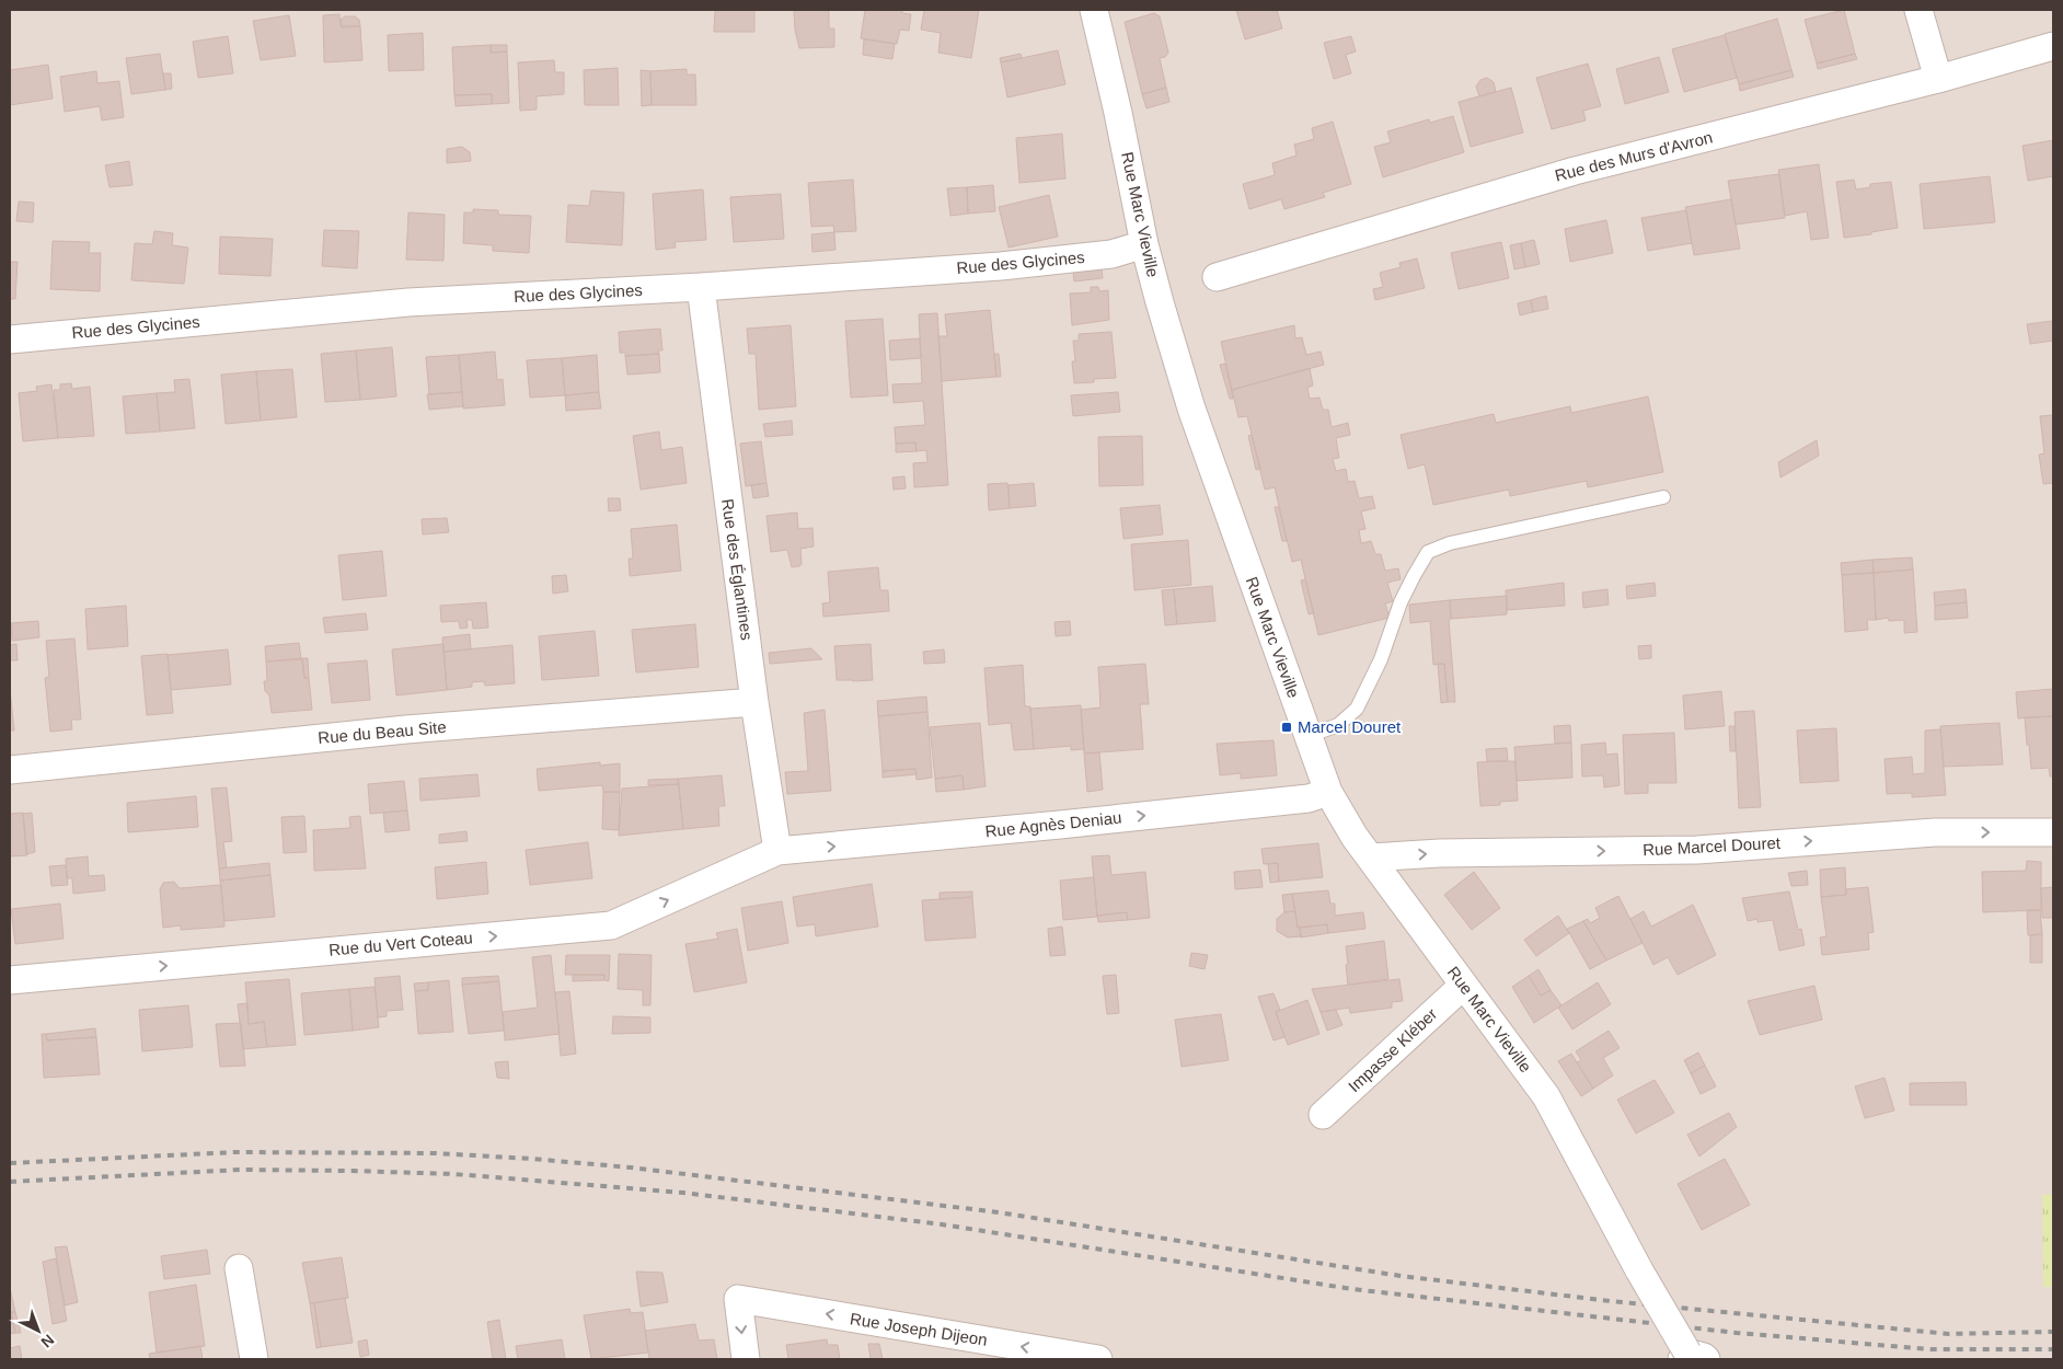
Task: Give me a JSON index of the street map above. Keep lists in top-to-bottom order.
{
  "streets": {
    "street": [
      "Rue des Murs d'Avron",
      "Rue Marc Vieville",
      "Rue des Glycines",
      "Rue des Églantines",
      "Rue du Beau Site",
      "Rue Agnès Deniau",
      "Rue Marcel Douret",
      "Rue du Vert Coteau",
      "Impasse Kléber",
      "Rue Joseph Dijeon"
    ]
  },
  "crossings": [
    ["Rue Marc Vieville", "Rue des Glycines"],
    ["Rue Marc Vieville", "Rue Agnès Deniau"],
    ["Rue Marc Vieville", "Rue Marcel Douret"],
    ["Rue Marc Vieville", "Impasse Kléber"],
    ["Rue des Glycines", "Rue des Églantines"],
    ["Rue des Églantines", "Rue du Beau Site"],
    ["Rue des Églantines", "Rue Agnès Deniau"],
    ["Rue des Églantines", "Rue du Vert Coteau"],
    ["Rue Agnès Deniau", "Rue du Vert Coteau"]
  ],
  "one_way": [
    "Rue Agnès Deniau",
    "Rue Marcel Douret",
    "Rue du Vert Coteau",
    "Rue Joseph Dijeon"
  ],
  "places": {
    "transit": ["Marcel Douret"]
  },
  "north": "bottom right"
}
